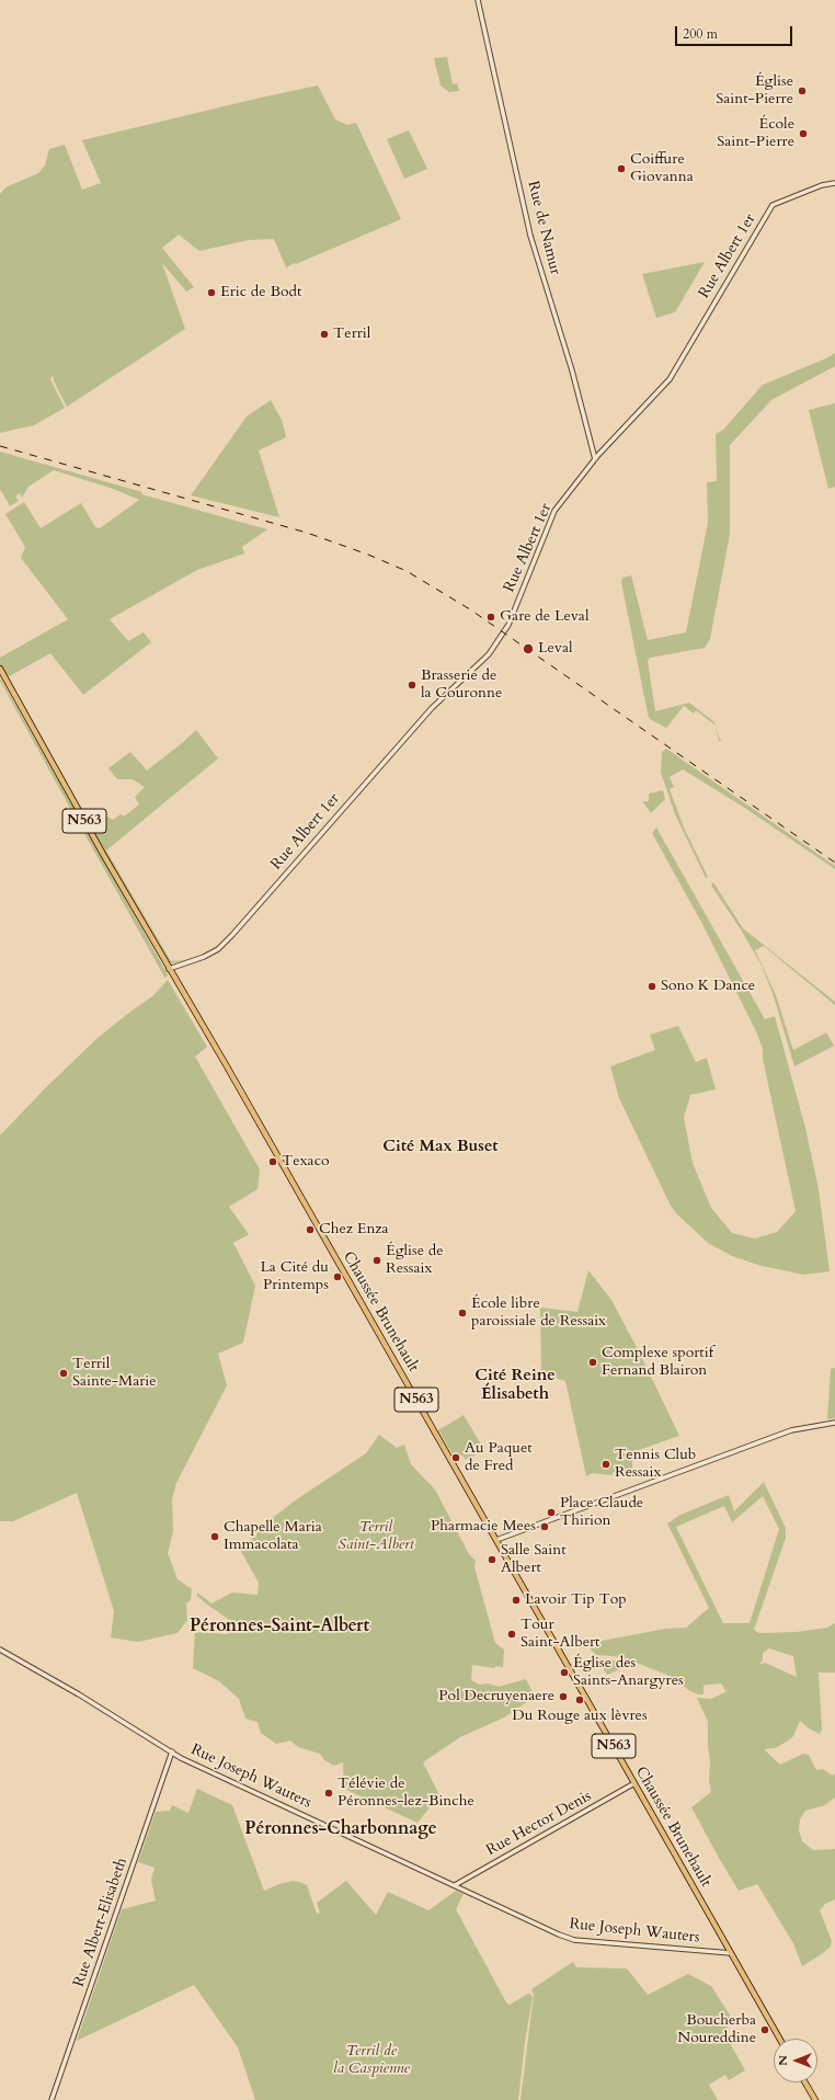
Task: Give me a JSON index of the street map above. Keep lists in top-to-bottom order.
{
  "streets": {
    "main road": ["N563", "Chaussée Brunehault"],
    "street": [
      "Rue de Namur",
      "Rue Albert 1er",
      "Rue Joseph Wauters",
      "Rue Hector Denis",
      "Rue Albert-Elisabeth"
    ]
  },
  "crossings": [
    ["Rue de Namur", "Rue Albert 1er"],
    ["Rue Albert 1er", "N563"],
    ["Rue Albert 1er", "Chaussée Brunehault"],
    ["N563", "Chaussée Brunehault"],
    ["Chaussée Brunehault", "Rue Joseph Wauters"],
    ["Chaussée Brunehault", "Rue Hector Denis"],
    ["Rue Joseph Wauters", "Rue Hector Denis"],
    ["Rue Joseph Wauters", "Rue Albert-Elisabeth"]
  ],
  "districts": [
    "Cité Max Buset",
    "Cité Reine Élisabeth",
    "Péronnes-Saint-Albert",
    "Péronnes-Charbonnage"
  ],
  "parks": ["Terril Saint-Albert", "Terril de la Caspienne"],
  "places": [
    "Église Saint-Pierre",
    "École Saint-Pierre",
    "Coiffure Giovanna",
    "Eric de Bodt",
    "Terril",
    "Gare de Leval",
    "Leval",
    "Brasserie de la Couronne",
    "Sono K Dance",
    "Texaco",
    "Chez Enza",
    "Église de Ressaix",
    "La Cité du Printemps",
    "École libre paroissiale de Ressaix",
    "Complexe sportif Fernand Blairon",
    "Terril Sainte-Marie",
    "Au Paquet de Fred",
    "Tennis Club Ressaix",
    "Place Claude Thirion",
    "Pharmacie Mees",
    "Chapelle Maria Immacolata",
    "Salle Saint Albert",
    "Lavoir Tip Top",
    "Tour Saint-Albert",
    "Église des Saints-Anargyres",
    "Pol Decruyenaere",
    "Du Rouge aux lèvres",
    "Télévie de Péronnes-lez-Binche",
    "Boucherba Noureddine"
  ],
  "scale_bar": "200 m",
  "north": "left"
}
